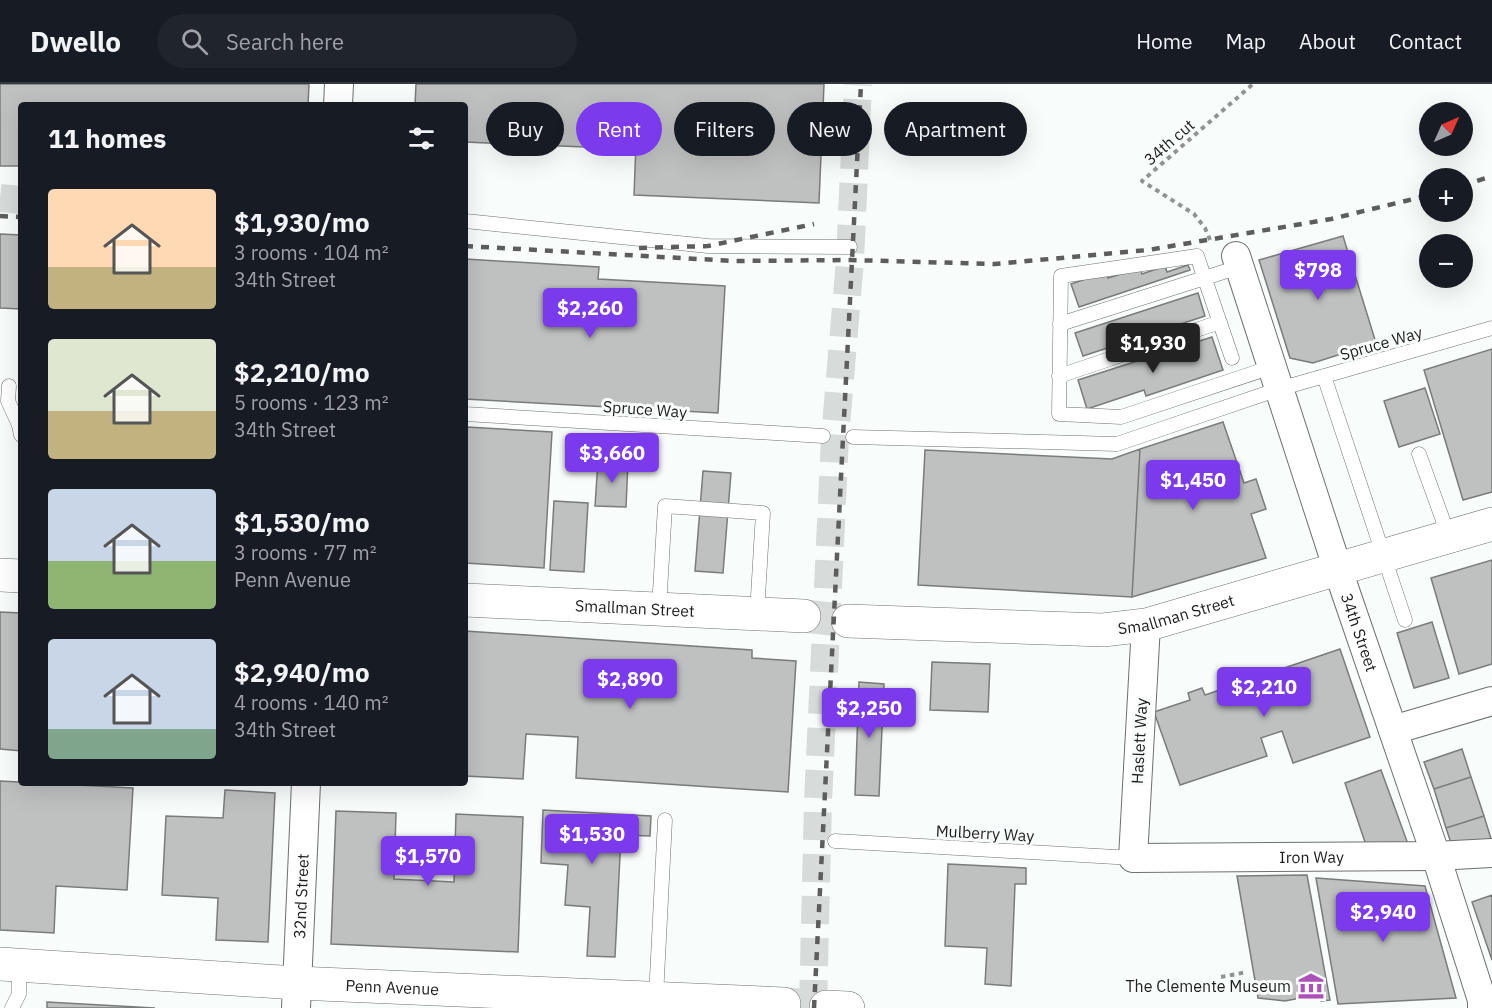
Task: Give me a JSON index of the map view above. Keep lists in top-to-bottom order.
{
  "streets": {
    "street": [
      "Smallman Street",
      "34th Street",
      "Haslett Way",
      "Iron Way",
      "32nd Street",
      "Penn Avenue"
    ],
    "lane": ["Spruce Way", "Mulberry Way"],
    "path": ["34th cut"]
  },
  "crossings": [
    ["34th cut", "34th Street"],
    ["Spruce Way", "34th Street"],
    ["Smallman Street", "34th Street"],
    ["Smallman Street", "Haslett Way"],
    ["34th Street", "Iron Way"],
    ["Haslett Way", "Mulberry Way"],
    ["Haslett Way", "Iron Way"],
    ["Mulberry Way", "Iron Way"],
    ["32nd Street", "Penn Avenue"]
  ],
  "places": {
    "museum": ["The Clemente Museum"]
  },
  "north": "top right",
  "page": {
    "header": "Dwello",
    "search": "Search here",
    "nav": [
      "Home",
      "Map",
      "About",
      "Contact"
    ],
    "map_buttons": ["+", "−"],
    "chip": [
      "Buy",
      "Rent",
      "Filters",
      "New",
      "Apartment"
    ],
    "heading": "11 homes",
    "list": [
      {
        "name": "$1,930/mo",
        "note": "3 rooms · 104 m² · 34th Street"
      },
      {
        "name": "$2,210/mo",
        "note": "5 rooms · 123 m² · 34th Street"
      },
      {
        "name": "$1,530/mo",
        "note": "3 rooms · 77 m² · Penn Avenue"
      },
      {
        "name": "$2,940/mo",
        "note": "4 rooms · 140 m² · 34th Street"
      }
    ],
    "price": [
      "$798",
      "$2,260",
      "$1,930",
      "$3,660",
      "$1,450",
      "$2,890",
      "$2,210",
      "$2,250",
      "$1,530",
      "$1,570",
      "$2,940"
    ]
  }
}
